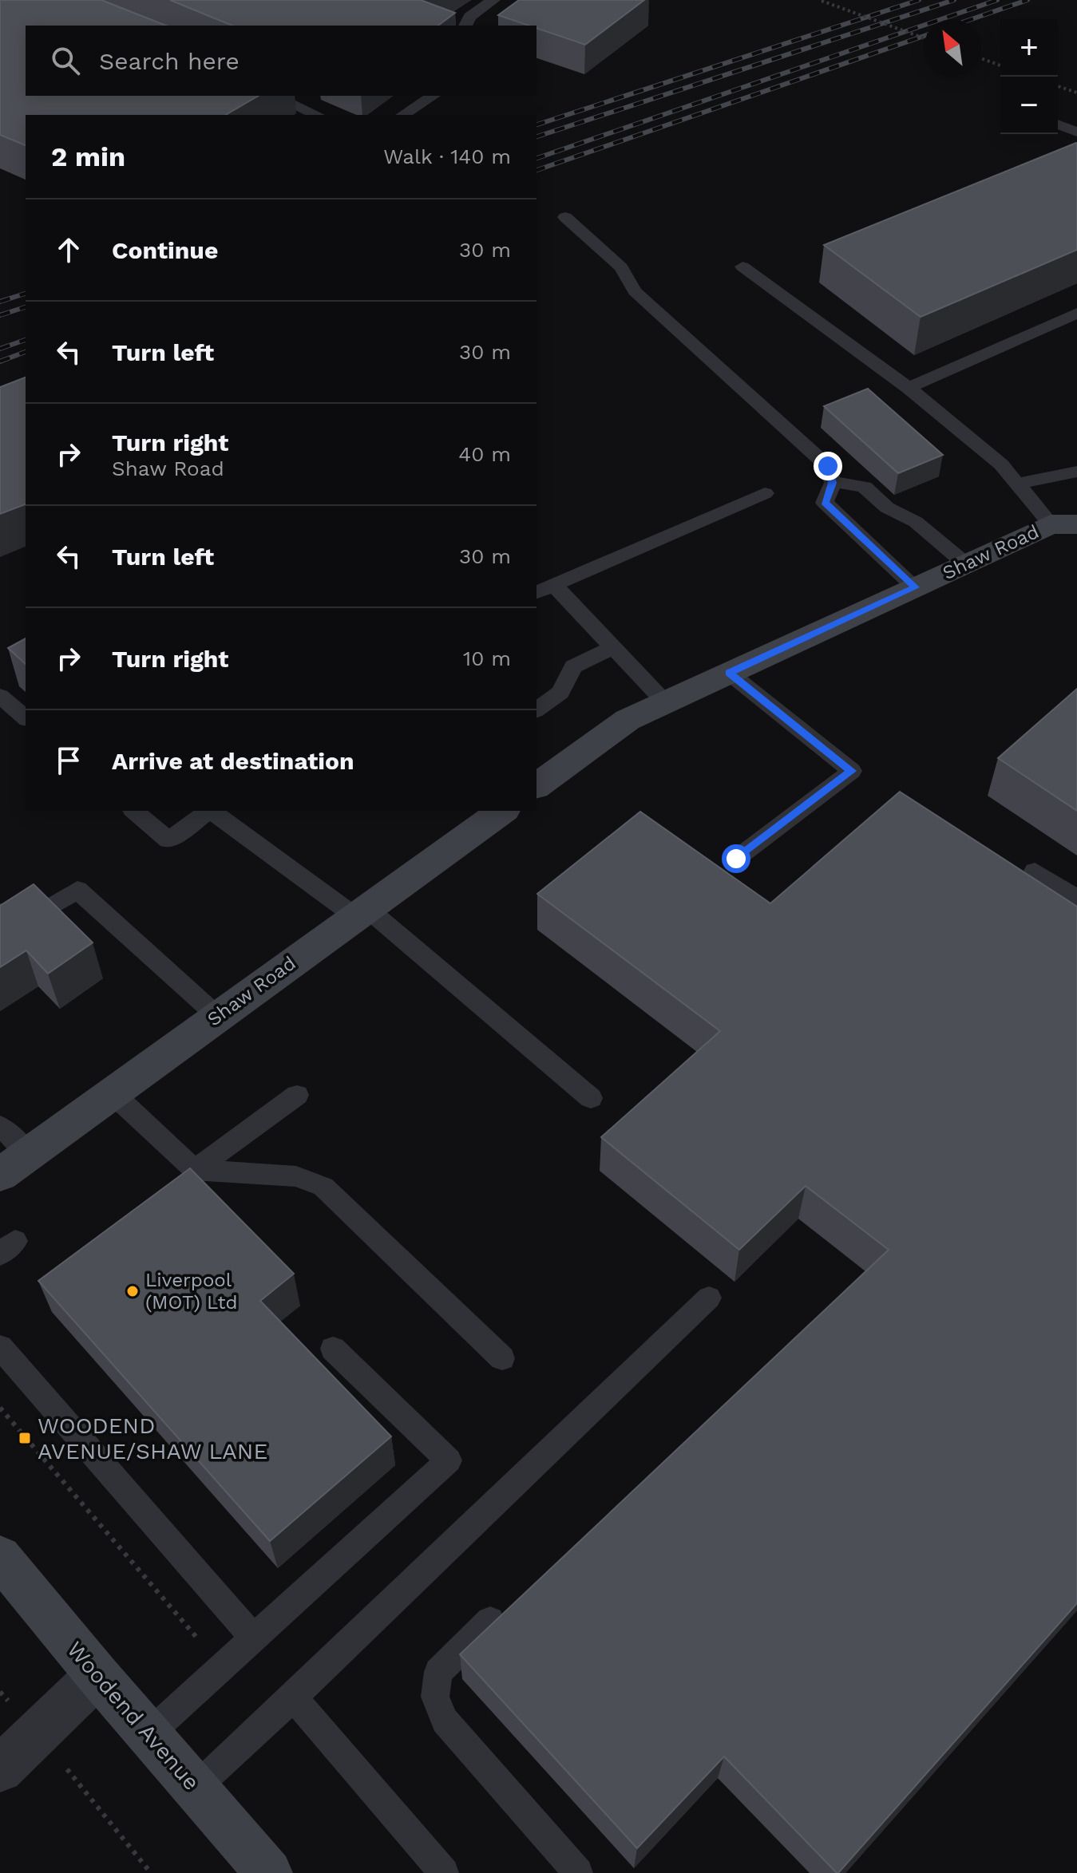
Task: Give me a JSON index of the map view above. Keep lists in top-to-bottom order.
{
  "streets": {
    "street": ["Shaw Road", "Woodend Avenue"]
  },
  "places": {
    "other": ["Liverpool (MOT) Ltd"],
    "transit": ["WOODEND AVENUE/SHAW LANE"]
  },
  "north": "top left",
  "page": {
    "map_buttons": ["+", "−"],
    "search": "Search here",
    "heading": ["2 min", "Walk · 140 m"],
    "list": [
      ["Continue", "30 m"],
      ["Turn left", "30 m"],
      ["Turn right", "Shaw Road", "40 m"],
      ["Turn left", "30 m"],
      ["Turn right", "10 m"],
      "Arrive at destination"
    ]
  }
}
